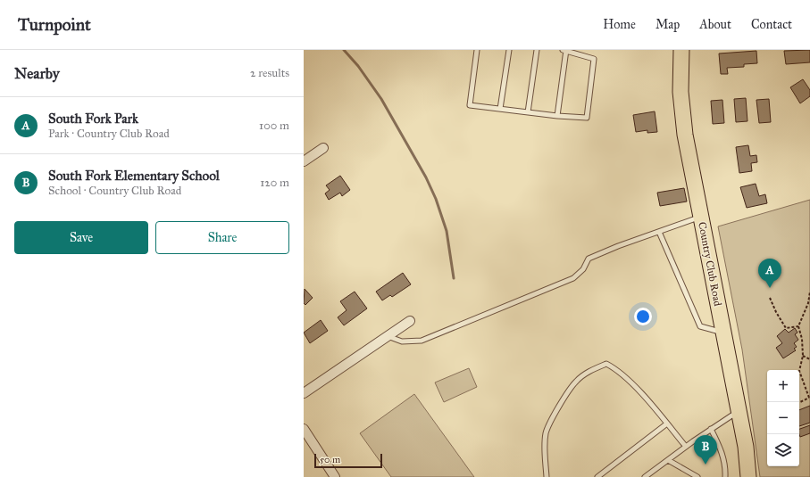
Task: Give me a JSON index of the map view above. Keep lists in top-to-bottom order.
{
  "streets": {
    "main road": ["Country Club Road"]
  },
  "scale_bar": "50 m",
  "page": {
    "header": "Turnpoint",
    "nav": [
      "Home",
      "Map",
      "About",
      "Contact"
    ],
    "heading": ["Nearby", "2 results"],
    "list": [
      {
        "mark": "A",
        "name": "South Fork Park",
        "note": "Park · Country Club Road",
        "value": "100 m"
      },
      {
        "mark": "B",
        "name": "South Fork Elementary School",
        "note": "School · Country Club Road",
        "value": "120 m"
      }
    ],
    "buttons": ["Save", "Share"],
    "pins": ["A", "B"],
    "map_buttons": ["+", "−"],
    "scale": "50 m"
  }
}
